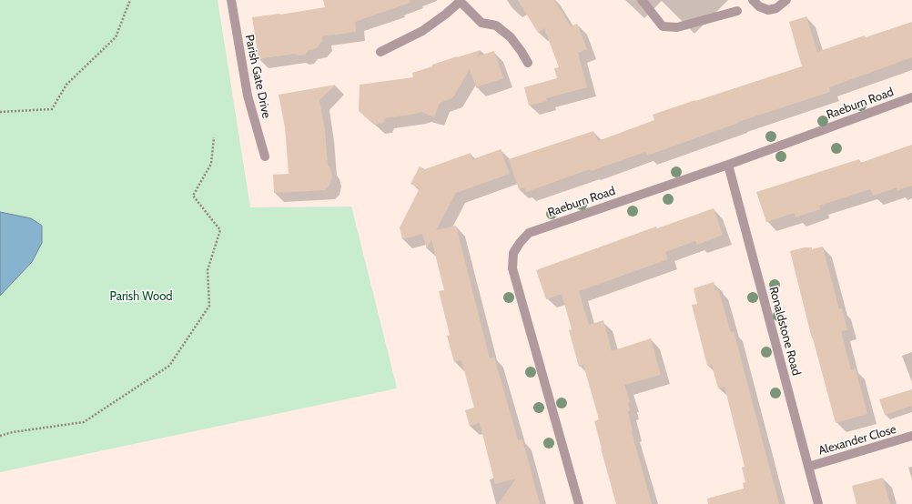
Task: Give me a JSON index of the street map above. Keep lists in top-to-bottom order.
{
  "streets": {
    "street": [
      "Parish Gate Drive",
      "Raeburn Road",
      "Ronaldstone Road",
      "Alexander Close"
    ]
  },
  "crossings": [
    ["Raeburn Road", "Ronaldstone Road"],
    ["Ronaldstone Road", "Alexander Close"]
  ],
  "parks": ["Parish Wood"]
}
